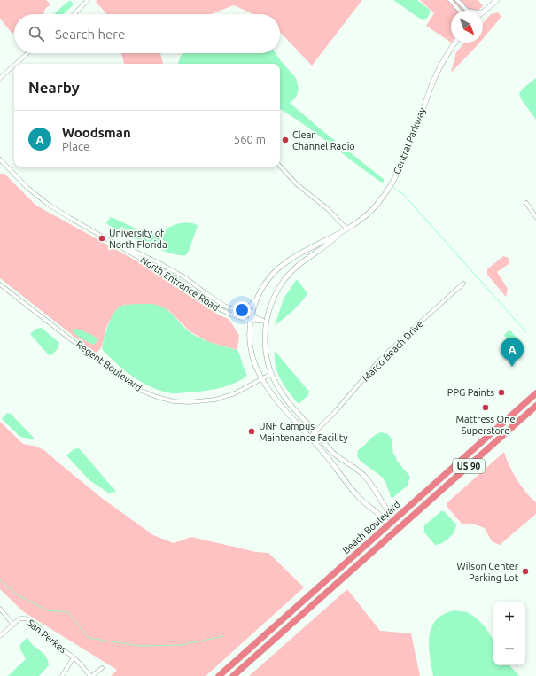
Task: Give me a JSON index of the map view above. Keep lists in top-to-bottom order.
{
  "streets": {
    "highway": ["US 90", "Beach Boulevard"],
    "street": [
      "Central Parkway",
      "North Entrance Road",
      "Marco Beach Drive",
      "Regent Boulevard",
      "San Perkes"
    ]
  },
  "crossings": [
    ["Central Parkway", "North Entrance Road"],
    ["Central Parkway", "Marco Beach Drive"],
    ["Central Parkway", "Regent Boulevard"],
    ["Central Parkway", "US 90"],
    ["Central Parkway", "Beach Boulevard"]
  ],
  "places": [
    "Clear Channel Radio",
    "University of North Florida",
    "PPG Paints",
    "Mattress One Superstore",
    "UNF Campus Maintenance Facility",
    "Wilson Center Parking Lot"
  ],
  "north": "bottom right",
  "page": {
    "search": "Search here",
    "heading": "Nearby",
    "list": [
      {
        "mark": "A",
        "name": "Woodsman",
        "note": "Place",
        "value": "560 m"
      }
    ],
    "pins": "A",
    "map_buttons": ["+", "−"]
  }
}
